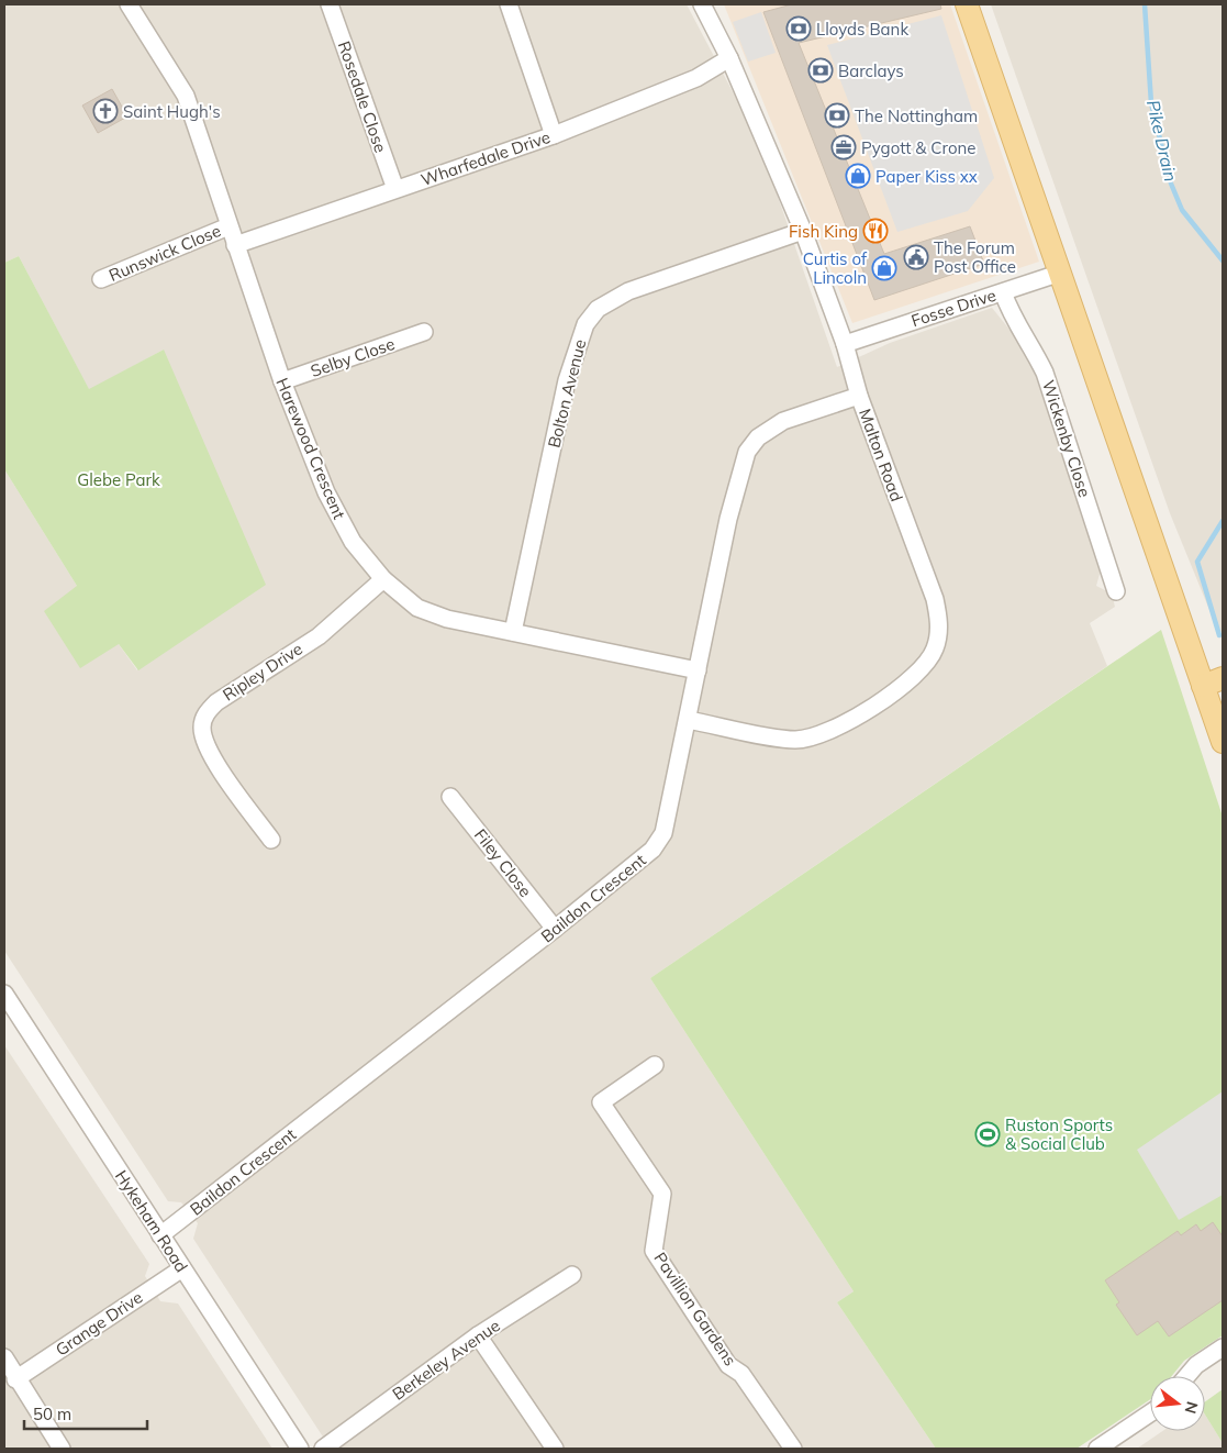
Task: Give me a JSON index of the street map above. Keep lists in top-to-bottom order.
{
  "streets": {
    "street": [
      "Rosedale Close",
      "Wharfedale Drive",
      "Runswick Close",
      "Fosse Drive",
      "Selby Close",
      "Bolton Avenue",
      "Wickenby Close",
      "Harewood Crescent",
      "Malton Road",
      "Ripley Drive",
      "Filey Close",
      "Baildon Crescent",
      "Hykeham Road",
      "Pavillion Gardens",
      "Grange Drive",
      "Berkeley Avenue"
    ]
  },
  "crossings": [
    ["Rosedale Close", "Wharfedale Drive"],
    ["Wharfedale Drive", "Harewood Crescent"],
    ["Wharfedale Drive", "Malton Road"],
    ["Runswick Close", "Harewood Crescent"],
    ["Fosse Drive", "Wickenby Close"],
    ["Fosse Drive", "Malton Road"],
    ["Selby Close", "Harewood Crescent"],
    ["Bolton Avenue", "Harewood Crescent"],
    ["Bolton Avenue", "Malton Road"],
    ["Harewood Crescent", "Ripley Drive"],
    ["Harewood Crescent", "Baildon Crescent"],
    ["Malton Road", "Baildon Crescent"],
    ["Filey Close", "Baildon Crescent"],
    ["Baildon Crescent", "Hykeham Road"],
    ["Hykeham Road", "Grange Drive"]
  ],
  "water": ["Pike Drain"],
  "parks": ["Glebe Park"],
  "places": {
    "bank": ["Lloyds Bank", "Barclays", "The Nottingham"],
    "church": ["Saint Hugh's"],
    "office": ["Pygott & Crone"],
    "shop": ["Paper Kiss xx", "Curtis of Lincoln"],
    "restaurant": ["Fish King"],
    "public building": ["The Forum Post Office"],
    "sports": ["Ruston Sports & Social Club"]
  },
  "scale_bar": "50 m",
  "north": "right"
}
